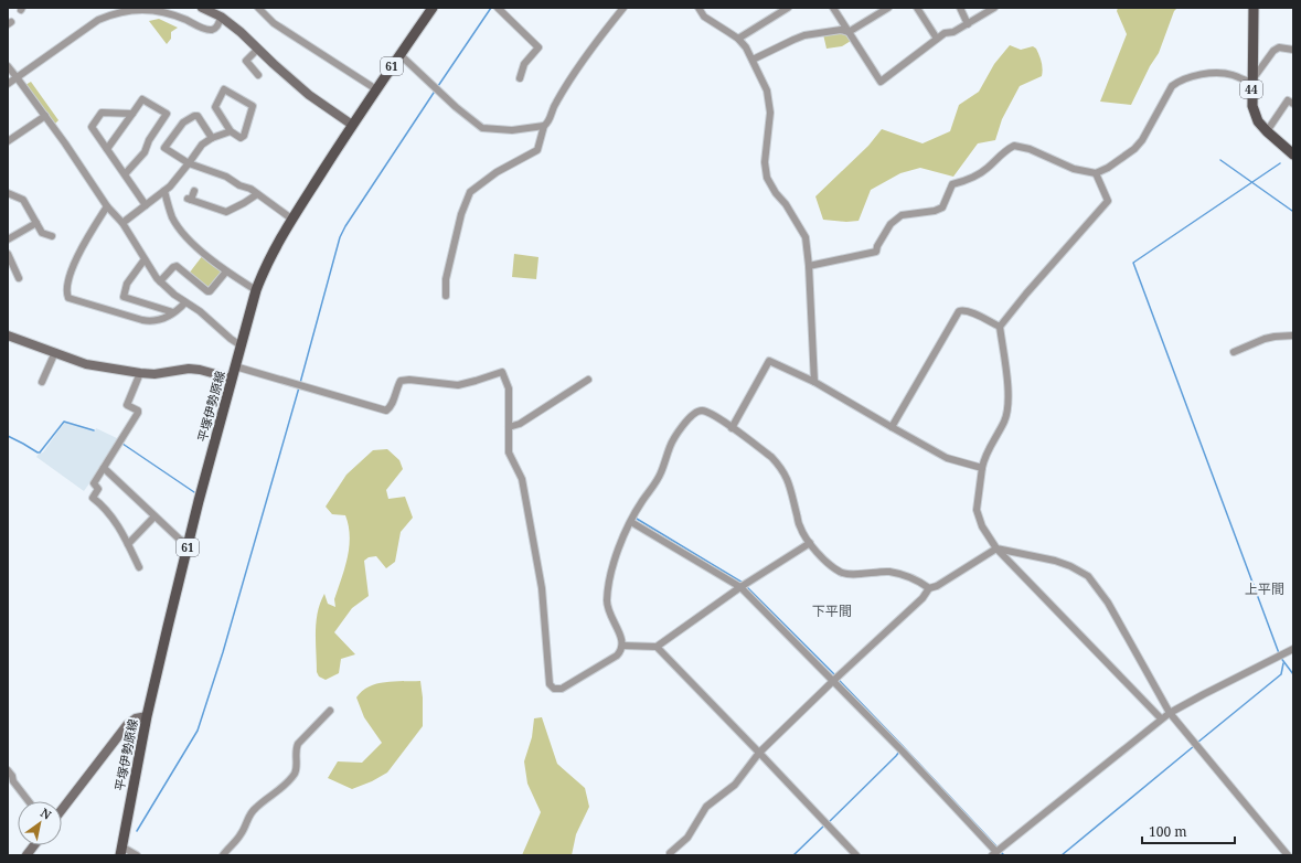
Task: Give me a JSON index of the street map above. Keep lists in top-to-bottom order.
{
  "streets": {
    "main road": ["61", "44", "平塚伊勢原線"]
  },
  "districts": ["上平間", "下平間"],
  "scale_bar": "100 m",
  "north": "top right"
}
